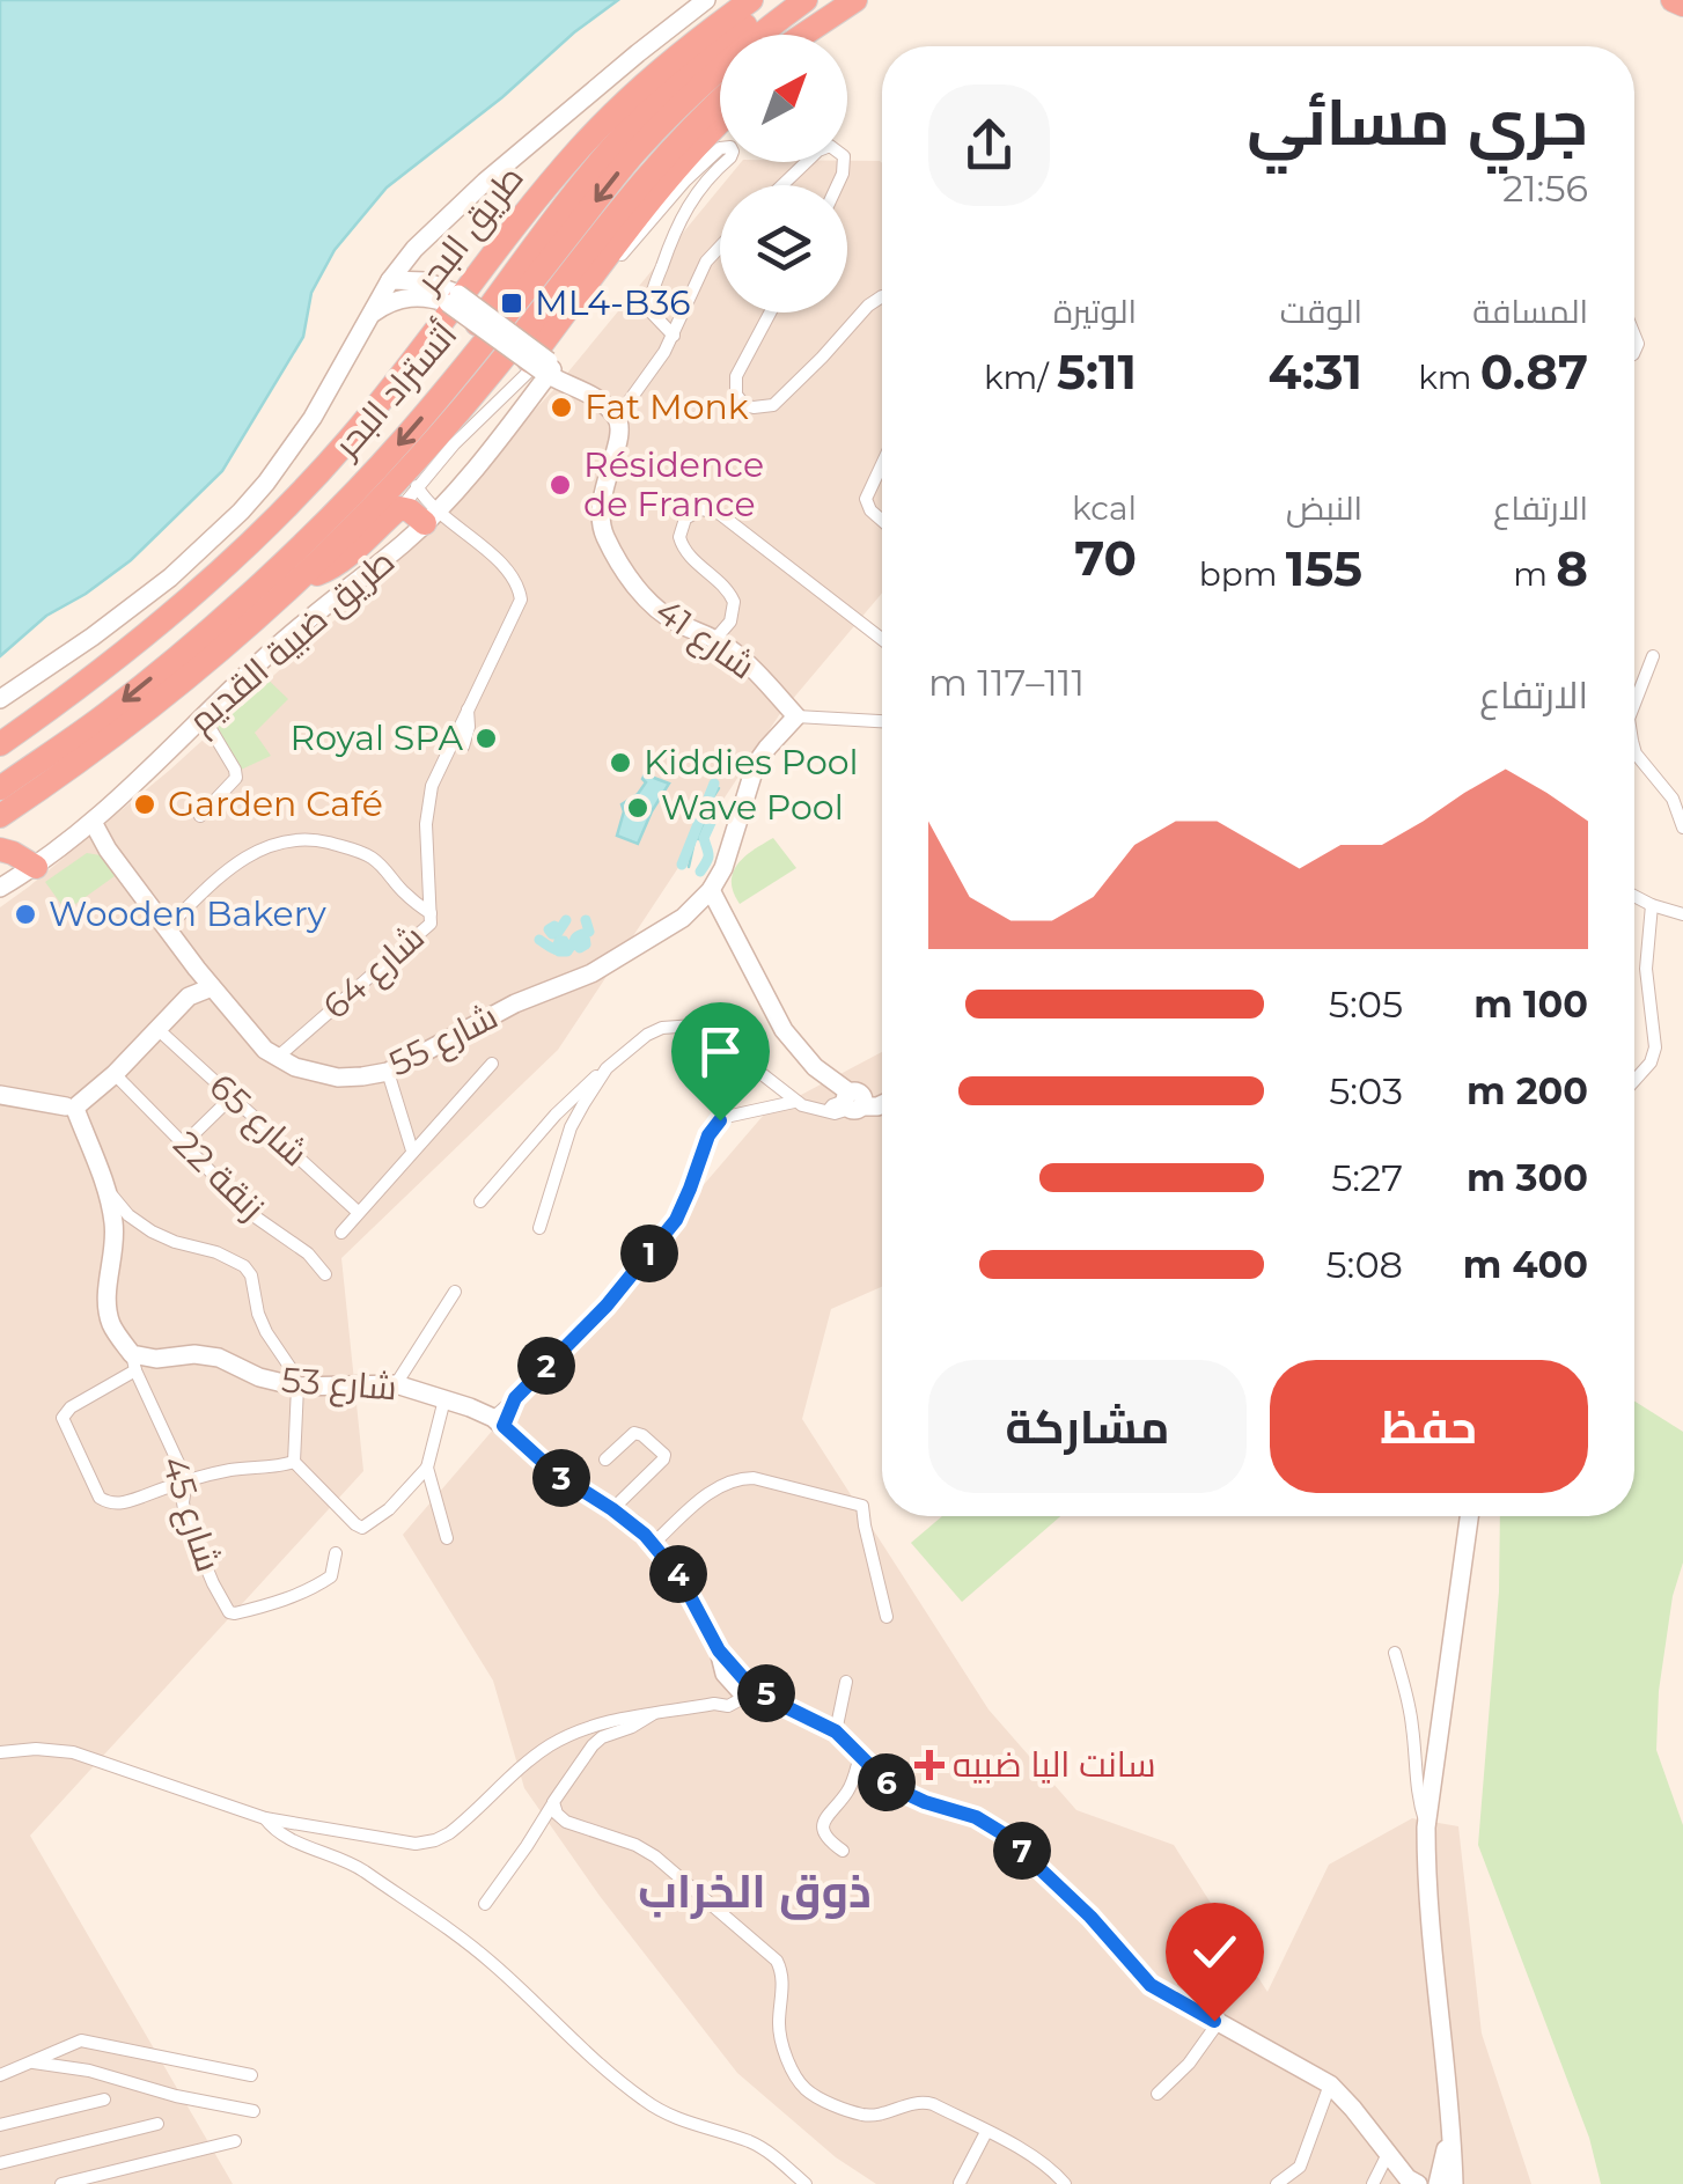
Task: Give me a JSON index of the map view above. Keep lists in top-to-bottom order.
{
  "streets": {
    "highway": ["طريق البحر", "أتستراد البحر"],
    "street": [
      "شارع 41",
      "طريق ضبية القديم",
      "شارع 64",
      "شارع 55",
      "شارع 65",
      "زنقة 22",
      "شارع 53",
      "شارع 45"
    ]
  },
  "crossings": [
    ["طريق ضبية القديم", "شارع 64"],
    ["طريق ضبية القديم", "شارع 55"],
    ["شارع 64", "شارع 55"],
    ["شارع 53", "شارع 45"]
  ],
  "districts": ["ذوق الخراب"],
  "places": {
    "transit": ["ML4-B36"],
    "other": [
      "Fat Monk",
      "Résidence de France",
      "Royal SPA",
      "Kiddies Pool",
      "Garden Café",
      "Wave Pool",
      "Wooden Bakery"
    ],
    "health": ["سانت اليا ضبيه"]
  },
  "north": "top right",
  "page": {
    "heading": ["جري مسائي", "21:56"],
    "stats": [
      ["المسافة", "0.87 km"],
      ["الوقت", "4:31"],
      ["الوتيرة", "5:11 /km"],
      ["الارتفاع", "8 m"],
      ["النبض", "155 bpm"],
      ["kcal", "70"]
    ],
    "chart": ["الارتفاع", "111–117 m"],
    "list": [
      {
        "name": "100 m",
        "note": "5:05"
      },
      {
        "name": "200 m",
        "note": "5:03"
      },
      {
        "name": "300 m",
        "note": "5:27"
      },
      {
        "name": "400 m",
        "note": "5:08"
      }
    ],
    "pins": [
      "1",
      "2",
      "3",
      "4",
      "5",
      "6",
      "7"
    ],
    "buttons": ["حفظ", "مشاركة"]
  }
}
